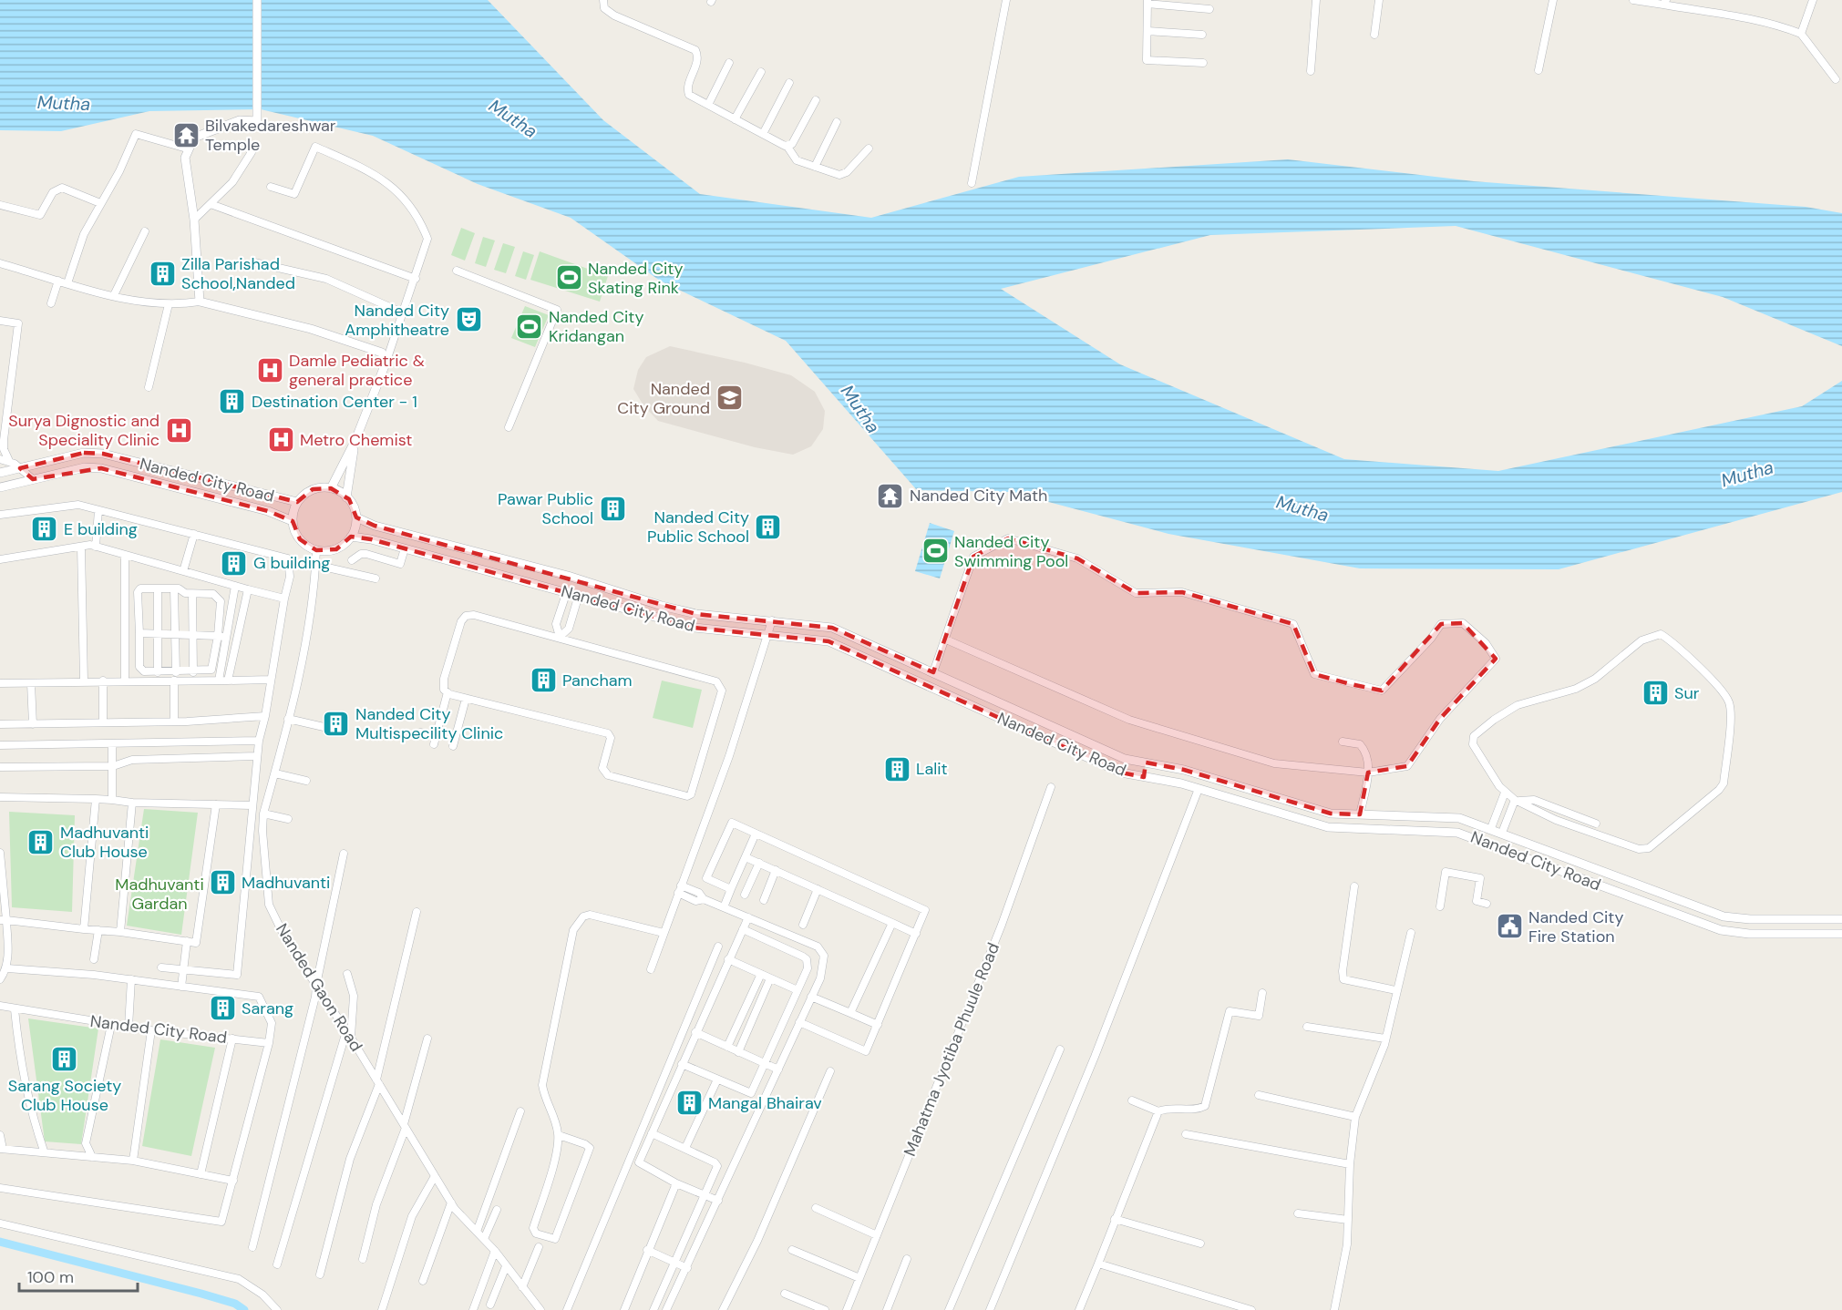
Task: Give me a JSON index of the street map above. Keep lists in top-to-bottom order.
{
  "streets": {
    "street": ["Nanded City Road", "Nanded Gaon Road", "Mahatma Jyotiba Phuule Road"]
  },
  "crossings": [
    ["Nanded City Road", "Nanded Gaon Road"]
  ],
  "water": ["Mutha"],
  "parks": ["Madhuvanti Gardan"],
  "places": {
    "temple": ["Bilvakedareshwar Temple", "Nanded City Math"],
    "building": [
      "Zilla Parishad School,Nanded",
      "Destination Center - 1",
      "Pawar Public School",
      "Nanded City Public School",
      "E building",
      "G building",
      "Pancham",
      "Sur",
      "Nanded City Multispecility Clinic",
      "Lalit",
      "Madhuvanti Club House",
      "Madhuvanti",
      "Sarang",
      "Sarang Society Club House",
      "Mangal Bhairav"
    ],
    "sports": ["Nanded City Skating Rink", "Nanded City Kridangan", "Nanded City Swimming Pool"],
    "theatre": ["Nanded City Amphitheatre"],
    "hospital": ["Damle Pediatric & general practice", "Surya Dignostic and Speciality Clinic", "Metro Chemist"],
    "school or university": ["Nanded City Ground"],
    "public building": ["Nanded City Fire Station"]
  },
  "scale_bar": "100 m"
}
